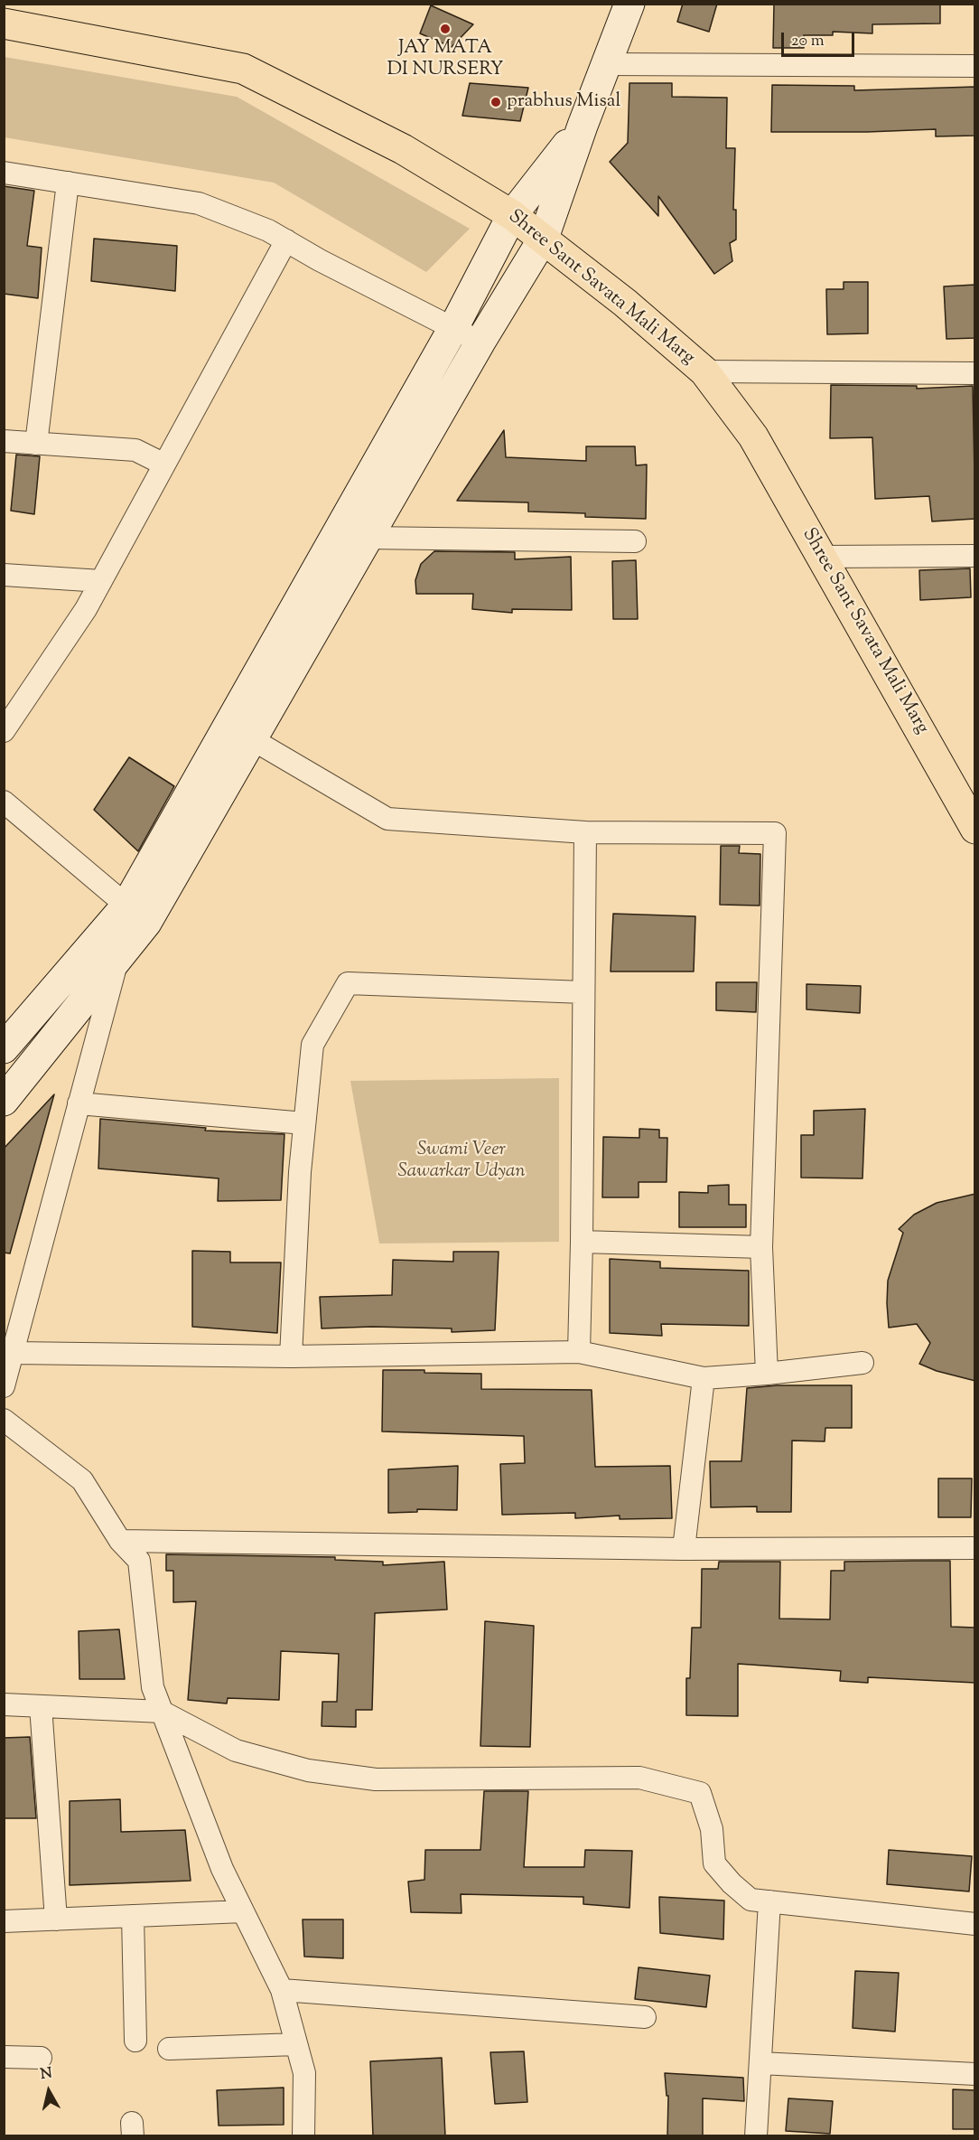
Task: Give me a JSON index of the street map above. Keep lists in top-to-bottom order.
{
  "streets": {
    "main road": ["Shree Sant Savata Mali Marg"]
  },
  "parks": ["Swami Veer Sawarkar Udyan"],
  "places": ["JAY MATA DI NURSERY", "prabhus Misal"],
  "scale_bar": "20 m",
  "north": "top"
}
